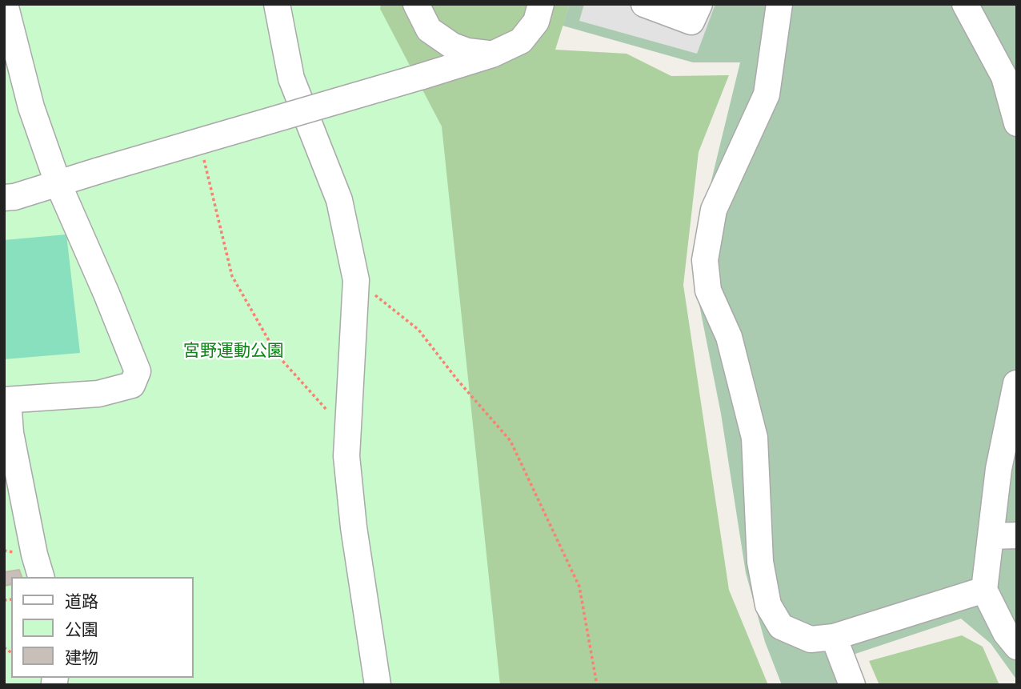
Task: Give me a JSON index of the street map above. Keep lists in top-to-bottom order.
{
  "parks": ["宮野運動公園"],
  "legend": ["道路", "公園", "建物"]
}
